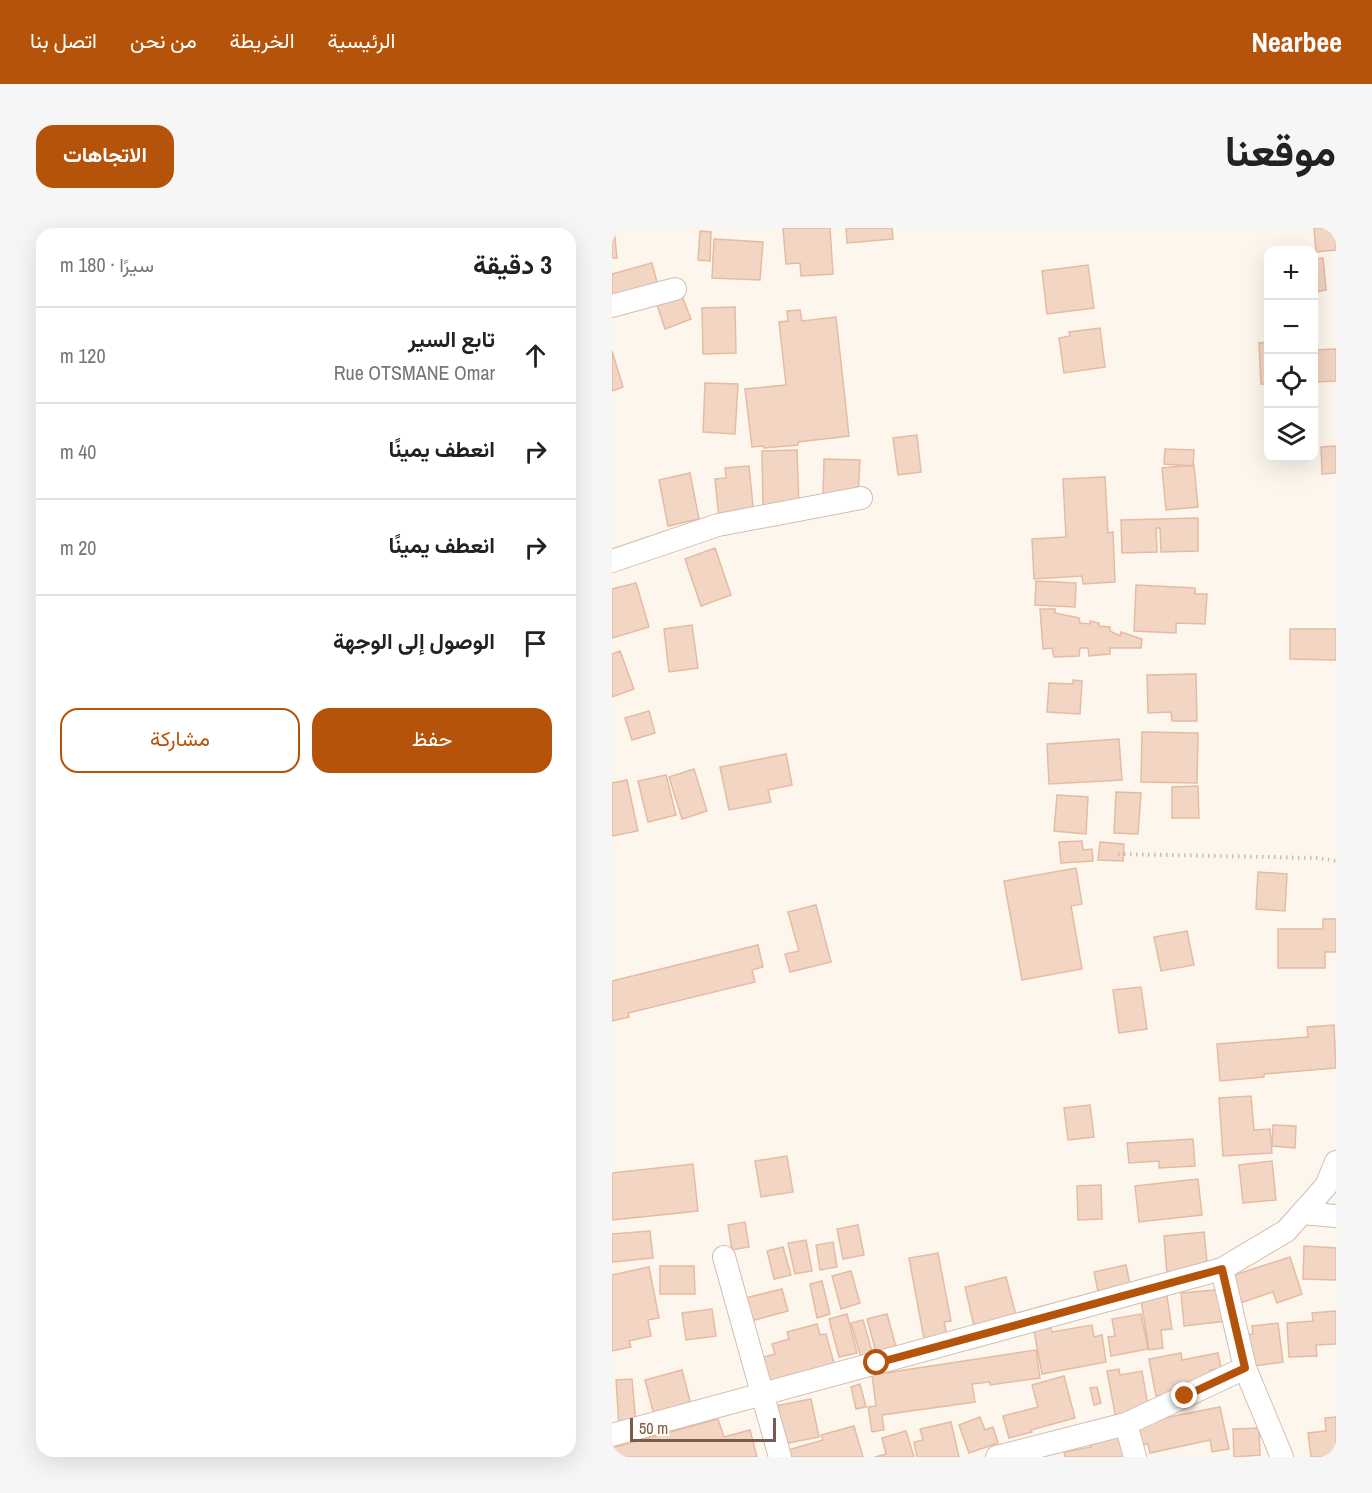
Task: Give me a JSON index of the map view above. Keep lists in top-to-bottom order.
{
  "scale_bar": "50 m",
  "page": {
    "header": "Nearbee",
    "nav": [
      "الرئيسية",
      "الخريطة",
      "من نحن",
      "اتصل بنا"
    ],
    "title": "موقعنا",
    "buttons": [
      "الاتجاهات",
      ["حفظ", "مشاركة"]
    ],
    "heading": ["3 دقيقة", "سيرًا · 180 m"],
    "map_buttons": ["+", "−"],
    "list": [
      ["تابع السير", "Rue OTSMANE Omar", "120 m"],
      ["انعطف يمينًا", "40 m"],
      ["انعطف يمينًا", "20 m"],
      "الوصول إلى الوجهة"
    ],
    "scale": "50 m"
  }
}
